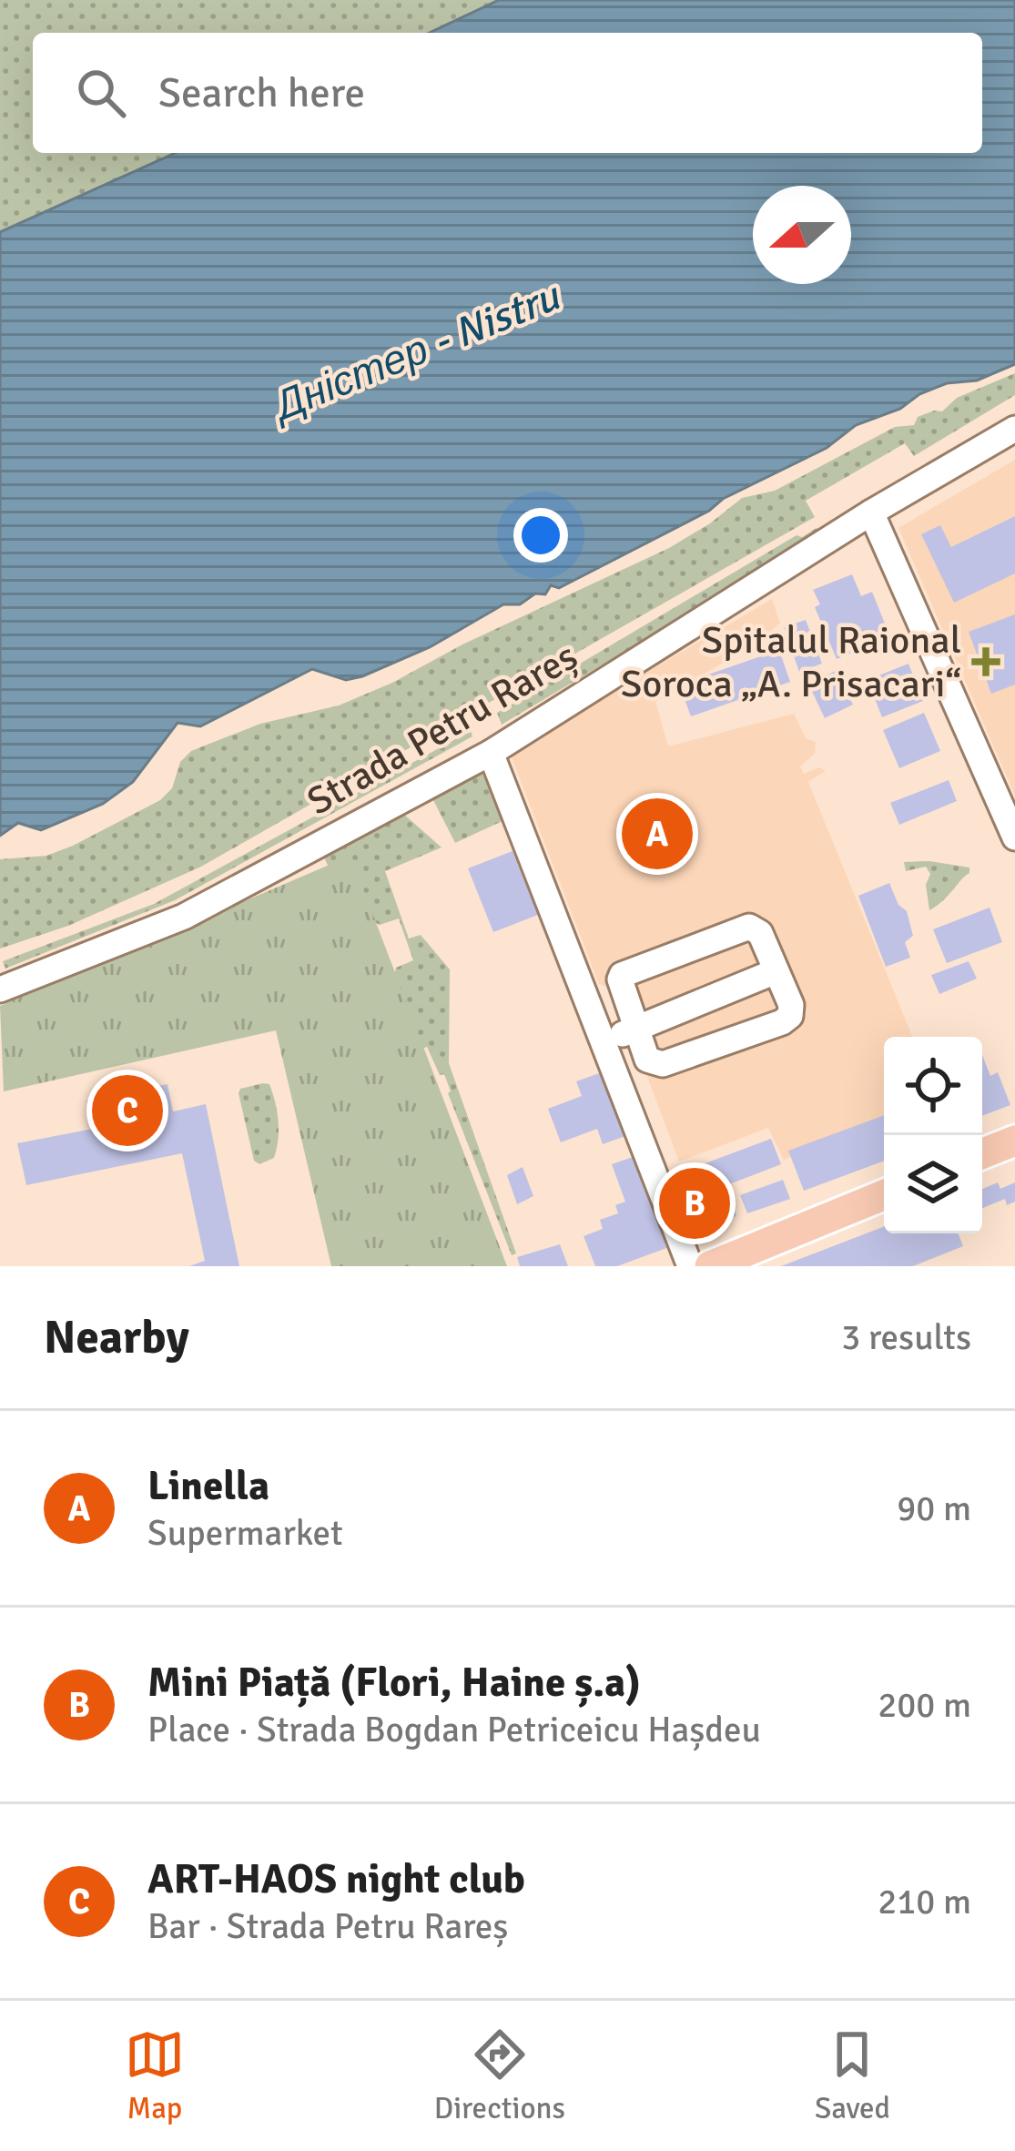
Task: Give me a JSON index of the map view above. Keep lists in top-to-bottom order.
{
  "streets": {
    "street": ["Strada Petru Rareș"]
  },
  "water": ["Дністер - Nistru"],
  "places": {
    "health": ["Spitalul Raional Soroca „A. Prisacari“"]
  },
  "north": "left",
  "page": {
    "search": "Search here",
    "pins": ["A", "C", "B"],
    "heading": ["Nearby", "3 results"],
    "list": [
      {
        "mark": "A",
        "name": "Linella",
        "note": "Supermarket",
        "value": "90 m"
      },
      {
        "mark": "B",
        "name": "Mini Piață (Flori, Haine ș.a)",
        "note": "Place · Strada Bogdan Petriceicu Hașdeu",
        "value": "200 m"
      },
      {
        "mark": "C",
        "name": "ART-HAOS night club",
        "note": "Bar · Strada Petru Rareș",
        "value": "210 m"
      }
    ],
    "nav": ["Map", "Directions", "Saved"]
  }
}
